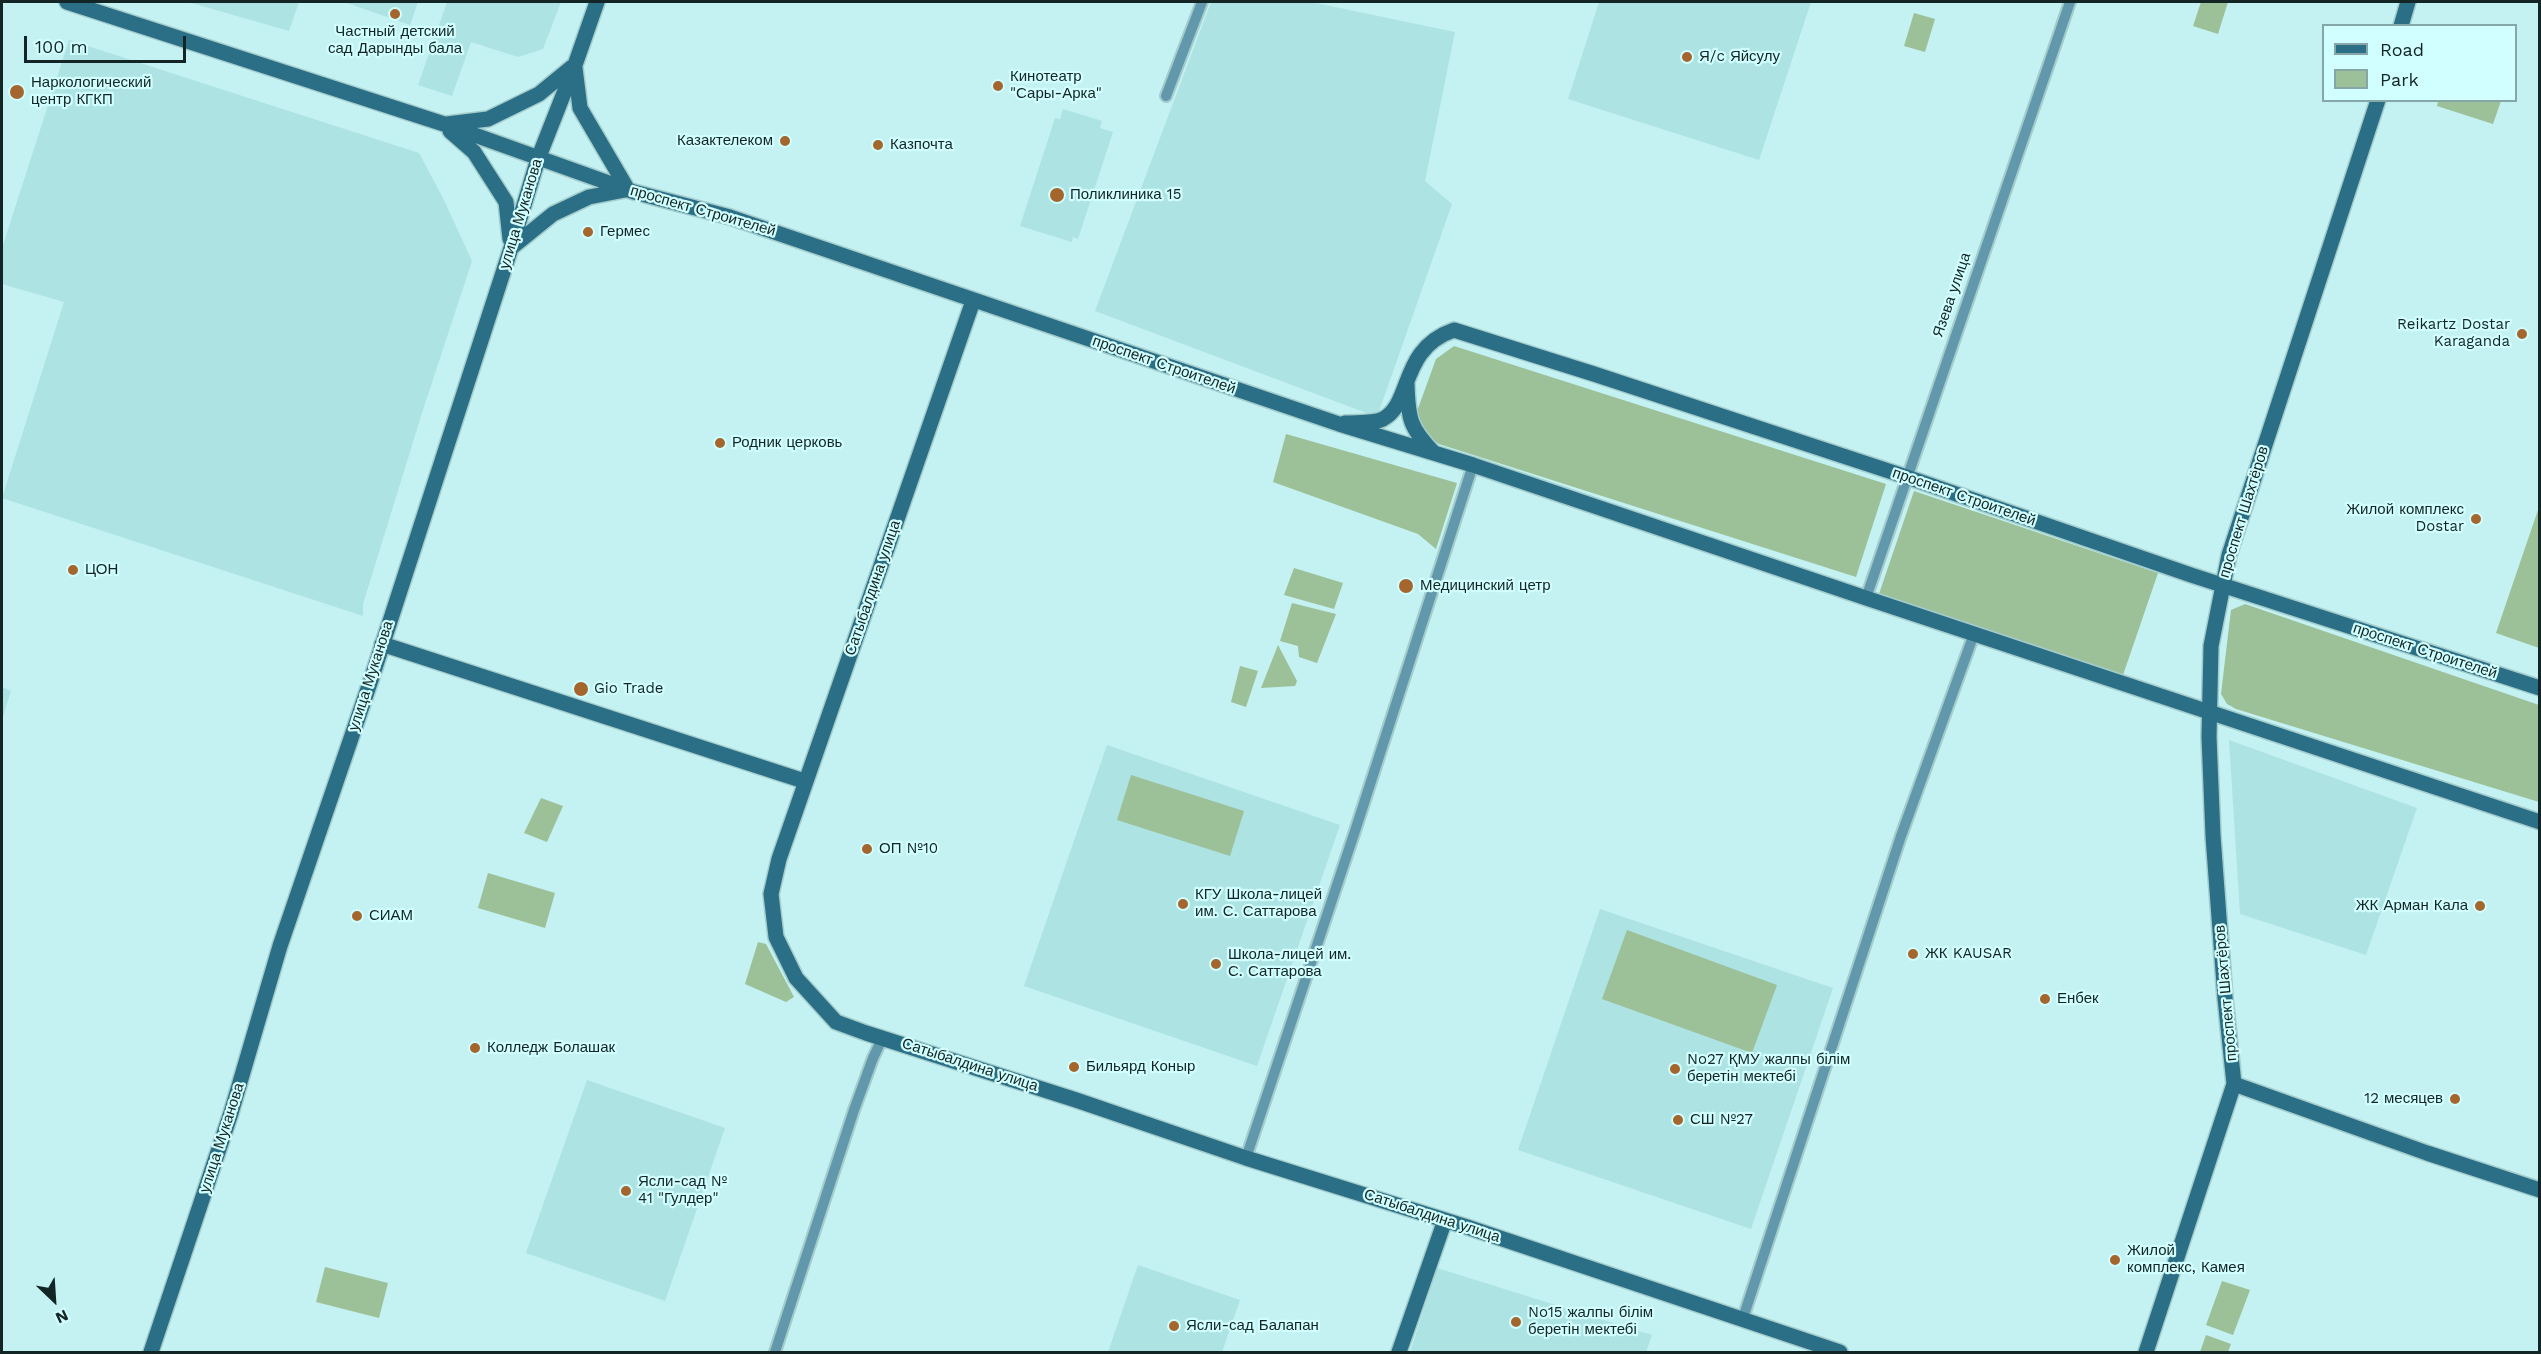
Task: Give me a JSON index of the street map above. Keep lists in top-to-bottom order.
{
  "streets": {
    "main road": [
      "проспект Строителей",
      "улица Муканова",
      "проспект Шахтёров",
      "Сатыбалдина улица"
    ],
    "street": ["Язева улица"]
  },
  "crossings": [
    ["проспект Строителей", "улица Муканова"],
    ["проспект Строителей", "Язева улица"],
    ["проспект Строителей", "проспект Шахтёров"],
    ["проспект Строителей", "Сатыбалдина улица"]
  ],
  "places": [
    "Частный детский сад Дарынды бала",
    "Я/c Яйсулу",
    "Кинотеатр \"Сары-Арка\"",
    "Наркологический центр КГКП",
    "Казактелеком",
    "Казпочта",
    "Поликлиника 15",
    "Гермес",
    "Reikartz Dostar Karaganda",
    "Родник церковь",
    "Жилой комплекс Dostar",
    "ЦОН",
    "Медицинский цетр",
    "Gio Trade",
    "ОП №10",
    "КГУ Школа-лицей им. С. Саттарова",
    "ЖК Арман Кала",
    "СИАМ",
    "ЖК KAUSAR",
    "Школа-лицей им. С. Саттарова",
    "Енбек",
    "Колледж Болашак",
    "Бильярд Коныр",
    "No27 ҚМУ жалпы білім беретін мектебі",
    "12 месяцев",
    "СШ №27",
    "Ясли-сад № 41 \"Гулдер\"",
    "Жилой комплекс, Камея",
    "No15 жалпы білім беретін мектебі",
    "Ясли-сад Балапан"
  ],
  "legend": ["Road", "Park"],
  "scale_bar": "100 m",
  "north": "bottom right"
}
